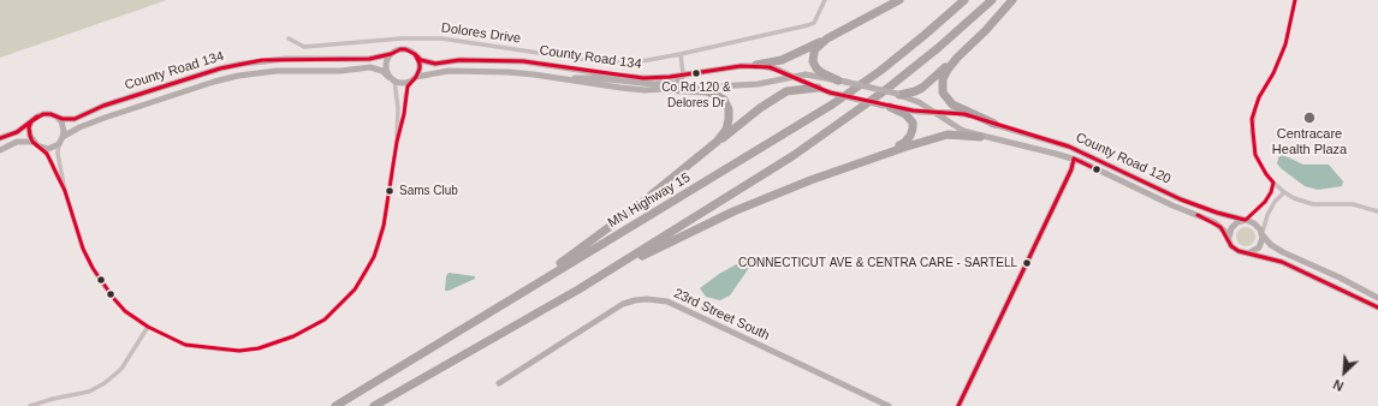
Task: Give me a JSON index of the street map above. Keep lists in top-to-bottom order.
{
  "streets": {
    "highway": ["MN Highway 15"],
    "street": [
      "Dolores Drive",
      "County Road 134",
      "County Road 120",
      "23rd Street South"
    ]
  },
  "crossings": [
    ["County Road 134", "County Road 120"]
  ],
  "places": [
    "Co Rd 120 & Delores Dr",
    "Centracare Health Plaza",
    "Sams Club",
    "CONNECTICUT AVE & CENTRA CARE - SARTELL"
  ],
  "north": "bottom left"
}
